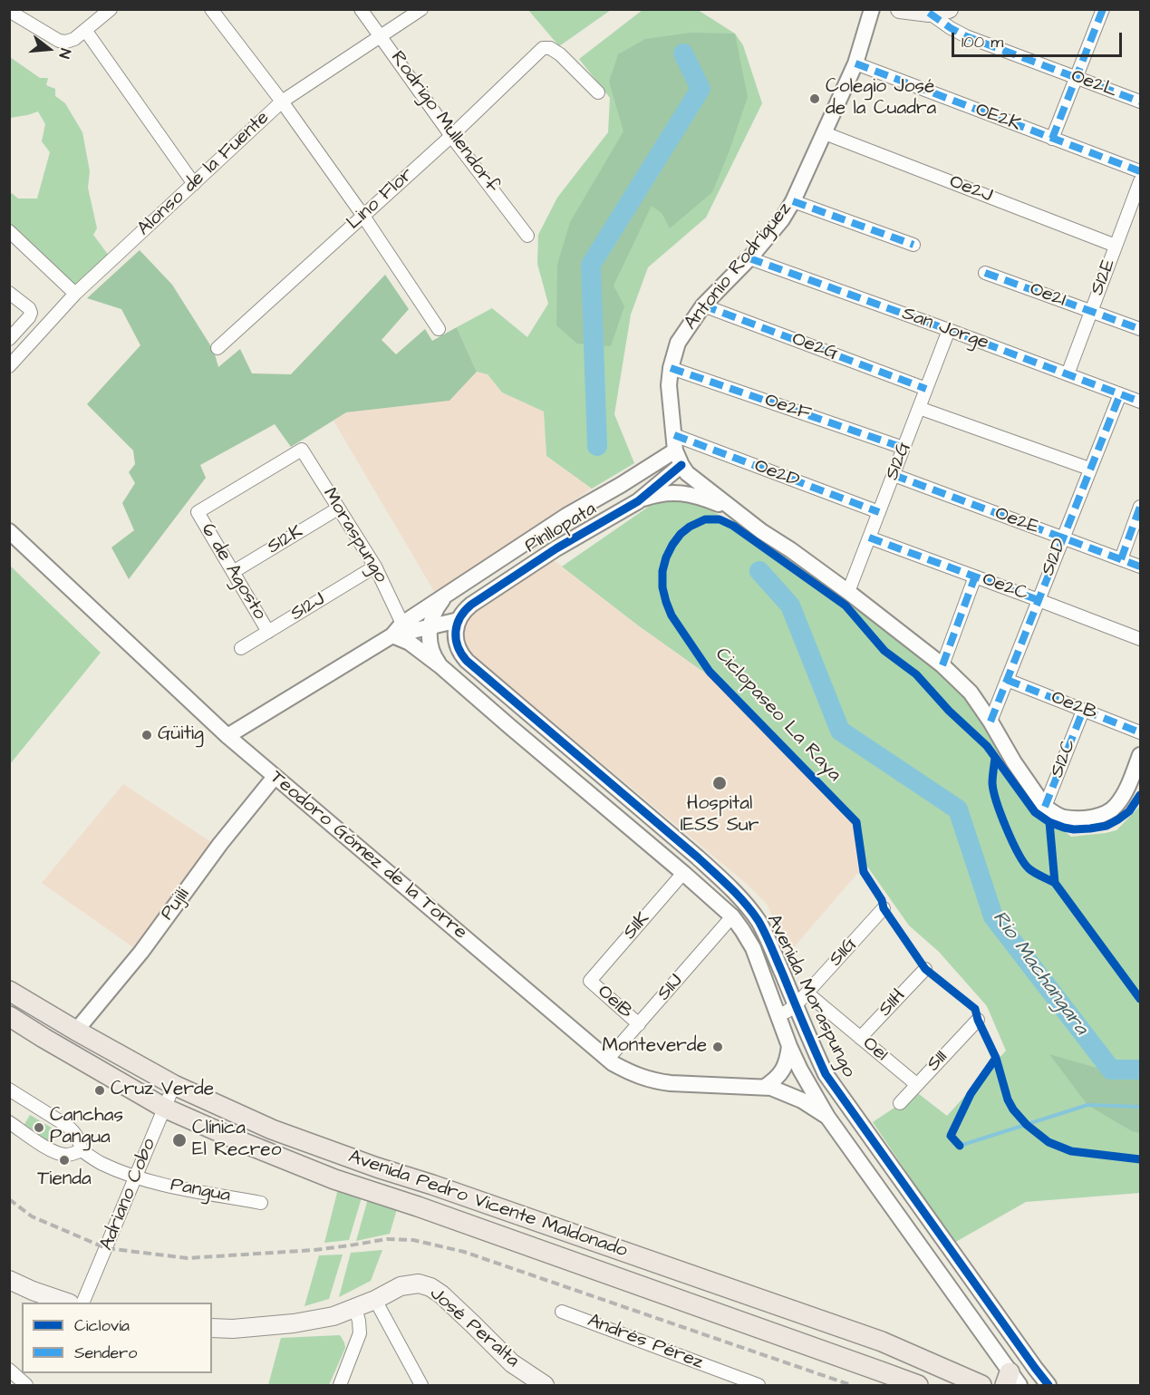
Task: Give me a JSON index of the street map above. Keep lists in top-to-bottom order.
{
  "streets": {
    "main road": ["Avenida Pedro Vicente Maldonado", "José Peralta"],
    "street": [
      "Oe2L",
      "OE2K",
      "Rodrigo Mullendorf",
      "Alonso de la Fuente",
      "Oe2J",
      "Lino Flor",
      "Antonio Rodríguez",
      "S12E",
      "Oe2I",
      "San Jorge",
      "Oe2G",
      "Oe2F",
      "S12G",
      "Oe2D",
      "Oe2E",
      "Pinllopata",
      "Moraspungo",
      "S12K",
      "S12D",
      "6 de Agosto",
      "Oe2C",
      "S12J",
      "Oe2B",
      "S12C",
      "Teodoro Gómez de la Torre",
      "Pujilí",
      "S11K",
      "S11G",
      "S11J",
      "Avenida Moraspungo",
      "Oe1B",
      "S11H",
      "Oe1",
      "S11I",
      "Pangua",
      "Adriano Cobo",
      "Andrés Pérez"
    ],
    "cycle path": ["Ciclopaseo La Raya"]
  },
  "crossings": [
    ["OE2K", "Antonio Rodríguez"],
    ["Rodrigo Mullendorf", "Alonso de la Fuente"],
    ["Rodrigo Mullendorf", "Lino Flor"],
    ["Oe2J", "Antonio Rodríguez"],
    ["Oe2J", "S12E"],
    ["Antonio Rodríguez", "San Jorge"],
    ["Antonio Rodríguez", "Oe2G"],
    ["Antonio Rodríguez", "Oe2F"],
    ["Antonio Rodríguez", "Oe2D"],
    ["Antonio Rodríguez", "Pinllopata"],
    ["S12E", "Oe2I"],
    ["S12E", "San Jorge"],
    ["San Jorge", "S12G"],
    ["San Jorge", "S12D"],
    ["Oe2G", "S12G"],
    ["Oe2F", "S12G"],
    ["S12G", "Oe2D"],
    ["S12G", "Oe2E"],
    ["S12G", "Oe2C"],
    ["Oe2E", "S12D"],
    ["Pinllopata", "Moraspungo"],
    ["Pinllopata", "Teodoro Gómez de la Torre"],
    ["Pinllopata", "Avenida Moraspungo"],
    ["Moraspungo", "S12K"],
    ["Moraspungo", "6 de Agosto"],
    ["Moraspungo", "S12J"],
    ["S12K", "6 de Agosto"],
    ["S12D", "Oe2C"],
    ["S12D", "Oe2B"],
    ["6 de Agosto", "S12J"],
    ["Oe2B", "S12C"],
    ["Teodoro Gómez de la Torre", "Pujilí"],
    ["Teodoro Gómez de la Torre", "S11J"],
    ["Teodoro Gómez de la Torre", "Avenida Moraspungo"],
    ["Pujilí", "Avenida Pedro Vicente Maldonado"],
    ["S11K", "Avenida Moraspungo"],
    ["S11K", "Oe1B"],
    ["S11G", "Avenida Moraspungo"],
    ["S11G", "Oe1"],
    ["S11J", "Avenida Moraspungo"],
    ["S11J", "Oe1B"],
    ["S11H", "Oe1"],
    ["Oe1", "S11I"],
    ["Pangua", "Adriano Cobo"],
    ["Adriano Cobo", "Avenida Pedro Vicente Maldonado"]
  ],
  "water": ["Rio Machangara"],
  "places": [
    "Colegio José de la Cuadra",
    "Güitig",
    "Hospital IESS Sur",
    "Monteverde",
    "Cruz Verde",
    "Canchas Pangua",
    "Clínica El Recreo",
    "Tienda"
  ],
  "legend": ["Ciclovía", "Sendero"],
  "scale_bar": "100 m",
  "north": "right"
}
